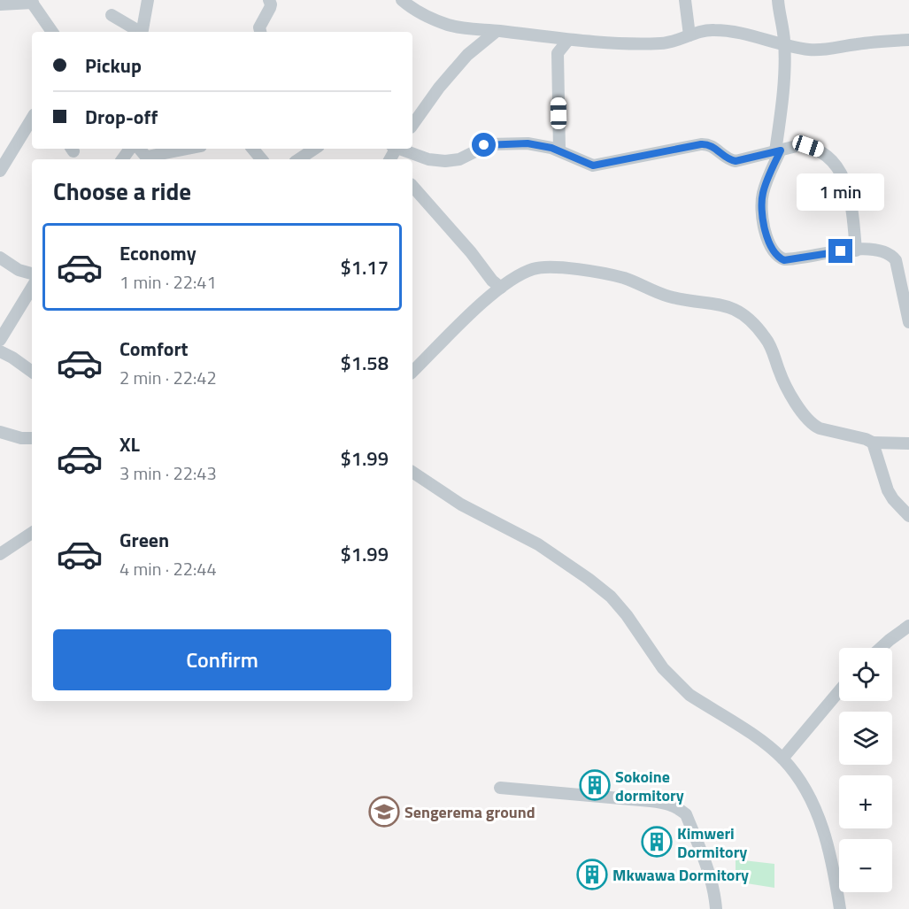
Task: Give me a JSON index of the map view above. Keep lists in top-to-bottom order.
{
  "places": {
    "building": ["Sokoine dormitory", "Kimweri Dormitory", "Mkwawa Dormitory"],
    "school or university": ["Sengerema ground"]
  },
  "page": {
    "banner": ["Pickup", "Drop-off"],
    "heading": "Choose a ride",
    "bubble": "1 min",
    "list": [
      {
        "name": "Economy",
        "note": "1 min · 22:41",
        "value": "$1.17"
      },
      {
        "name": "Comfort",
        "note": "2 min · 22:42",
        "value": "$1.58"
      },
      {
        "name": "XL",
        "note": "3 min · 22:43",
        "value": "$1.99"
      },
      {
        "name": "Green",
        "note": "4 min · 22:44",
        "value": "$1.99"
      }
    ],
    "buttons": "Confirm",
    "map_buttons": ["+", "−"]
  }
}
